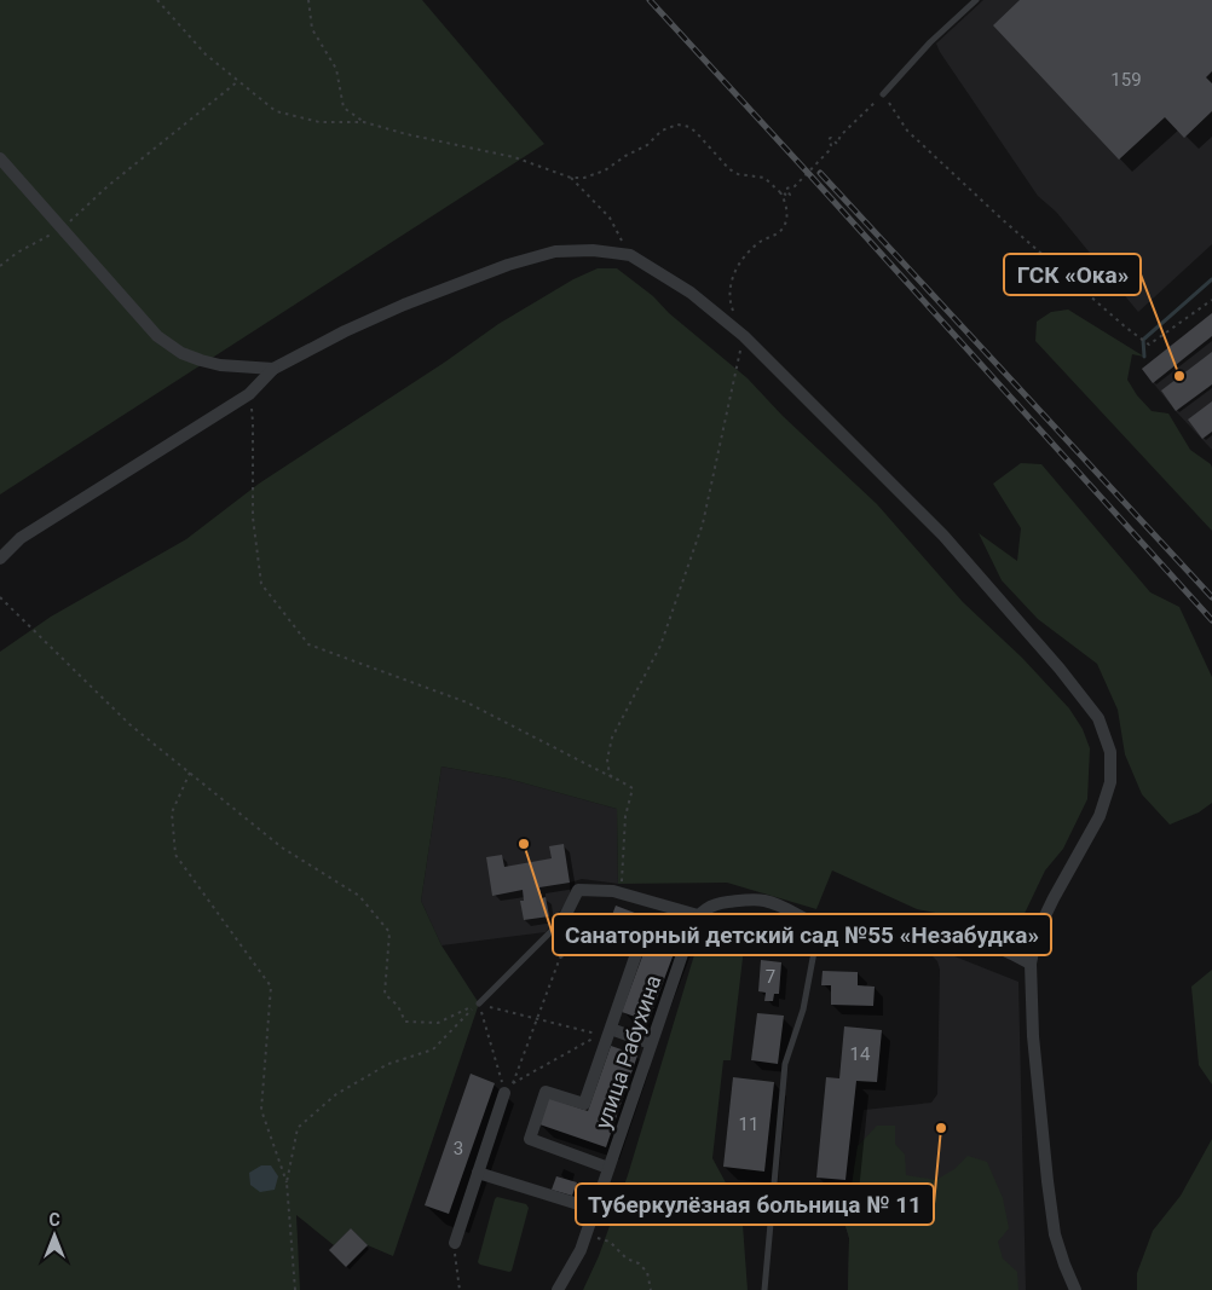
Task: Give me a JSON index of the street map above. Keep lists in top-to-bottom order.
{
  "streets": {
    "street": ["улица Рабухина"]
  },
  "places": ["ГСК «Ока»", "Санаторный детский сад №55 «Незабудка»", "Туберкулёзная больница № 11"],
  "house_numbers": [
    "159",
    "7",
    "14",
    "11",
    "3"
  ],
  "north": "top"
}
